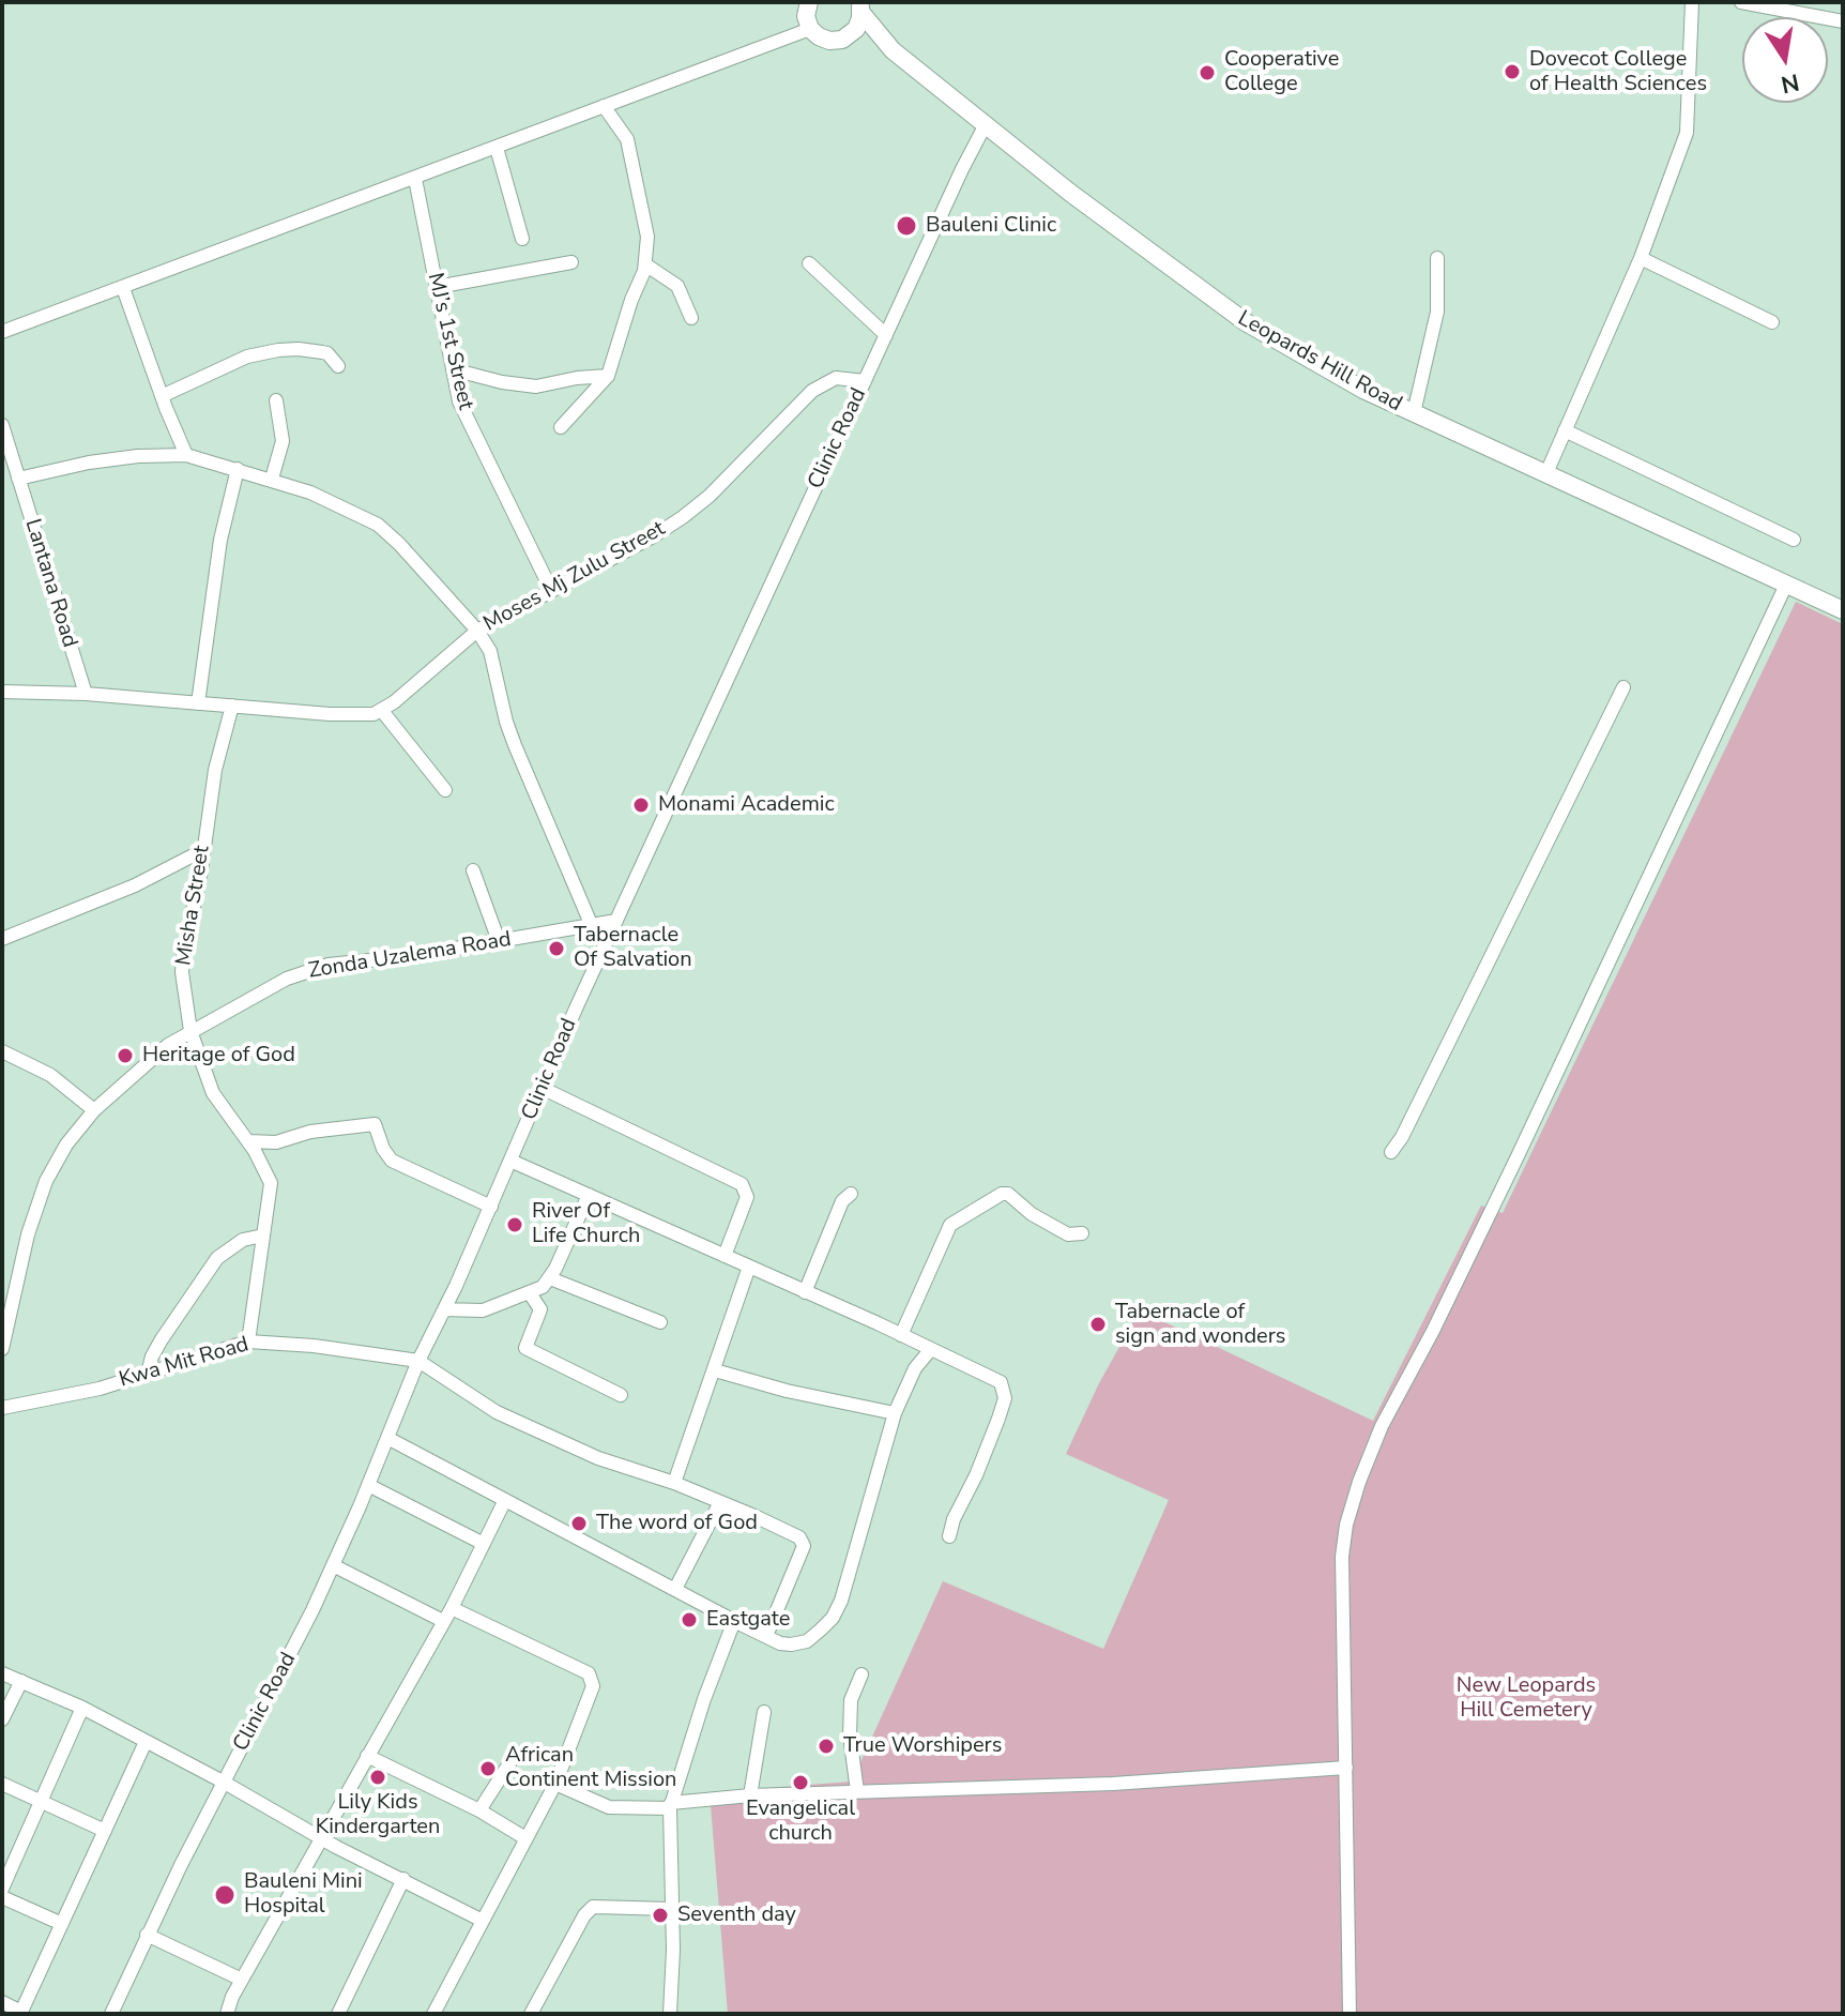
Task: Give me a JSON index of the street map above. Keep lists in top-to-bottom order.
{
  "streets": {
    "main road": ["Leopards Hill Road"],
    "street": [
      "MJ’s 1st Street",
      "Clinic Road",
      "Moses Mj Zulu Street",
      "Lantana Road",
      "Misha Street",
      "Zonda Uzalema Road",
      "Kwa Mit Road"
    ]
  },
  "crossings": [
    ["MJ’s 1st Street", "Moses Mj Zulu Street"],
    ["Leopards Hill Road", "Clinic Road"],
    ["Clinic Road", "Moses Mj Zulu Street"],
    ["Clinic Road", "Zonda Uzalema Road"],
    ["Clinic Road", "Kwa Mit Road"],
    ["Misha Street", "Zonda Uzalema Road"],
    ["Misha Street", "Kwa Mit Road"]
  ],
  "parks": ["New Leopards Hill Cemetery"],
  "places": [
    "Dovecot College of Health Sciences",
    "Cooperative College",
    "Bauleni Clinic",
    "Monami Academic",
    "Tabernacle Of Salvation",
    "Heritage of God",
    "River Of Life Church",
    "Tabernacle of sign and wonders",
    "The word of God",
    "Eastgate",
    "True Worshipers",
    "African Continent Mission",
    "Lily Kids Kindergarten",
    "Evangelical church",
    "Bauleni Mini Hospital",
    "Seventh day"
  ],
  "north": "bottom"
}
